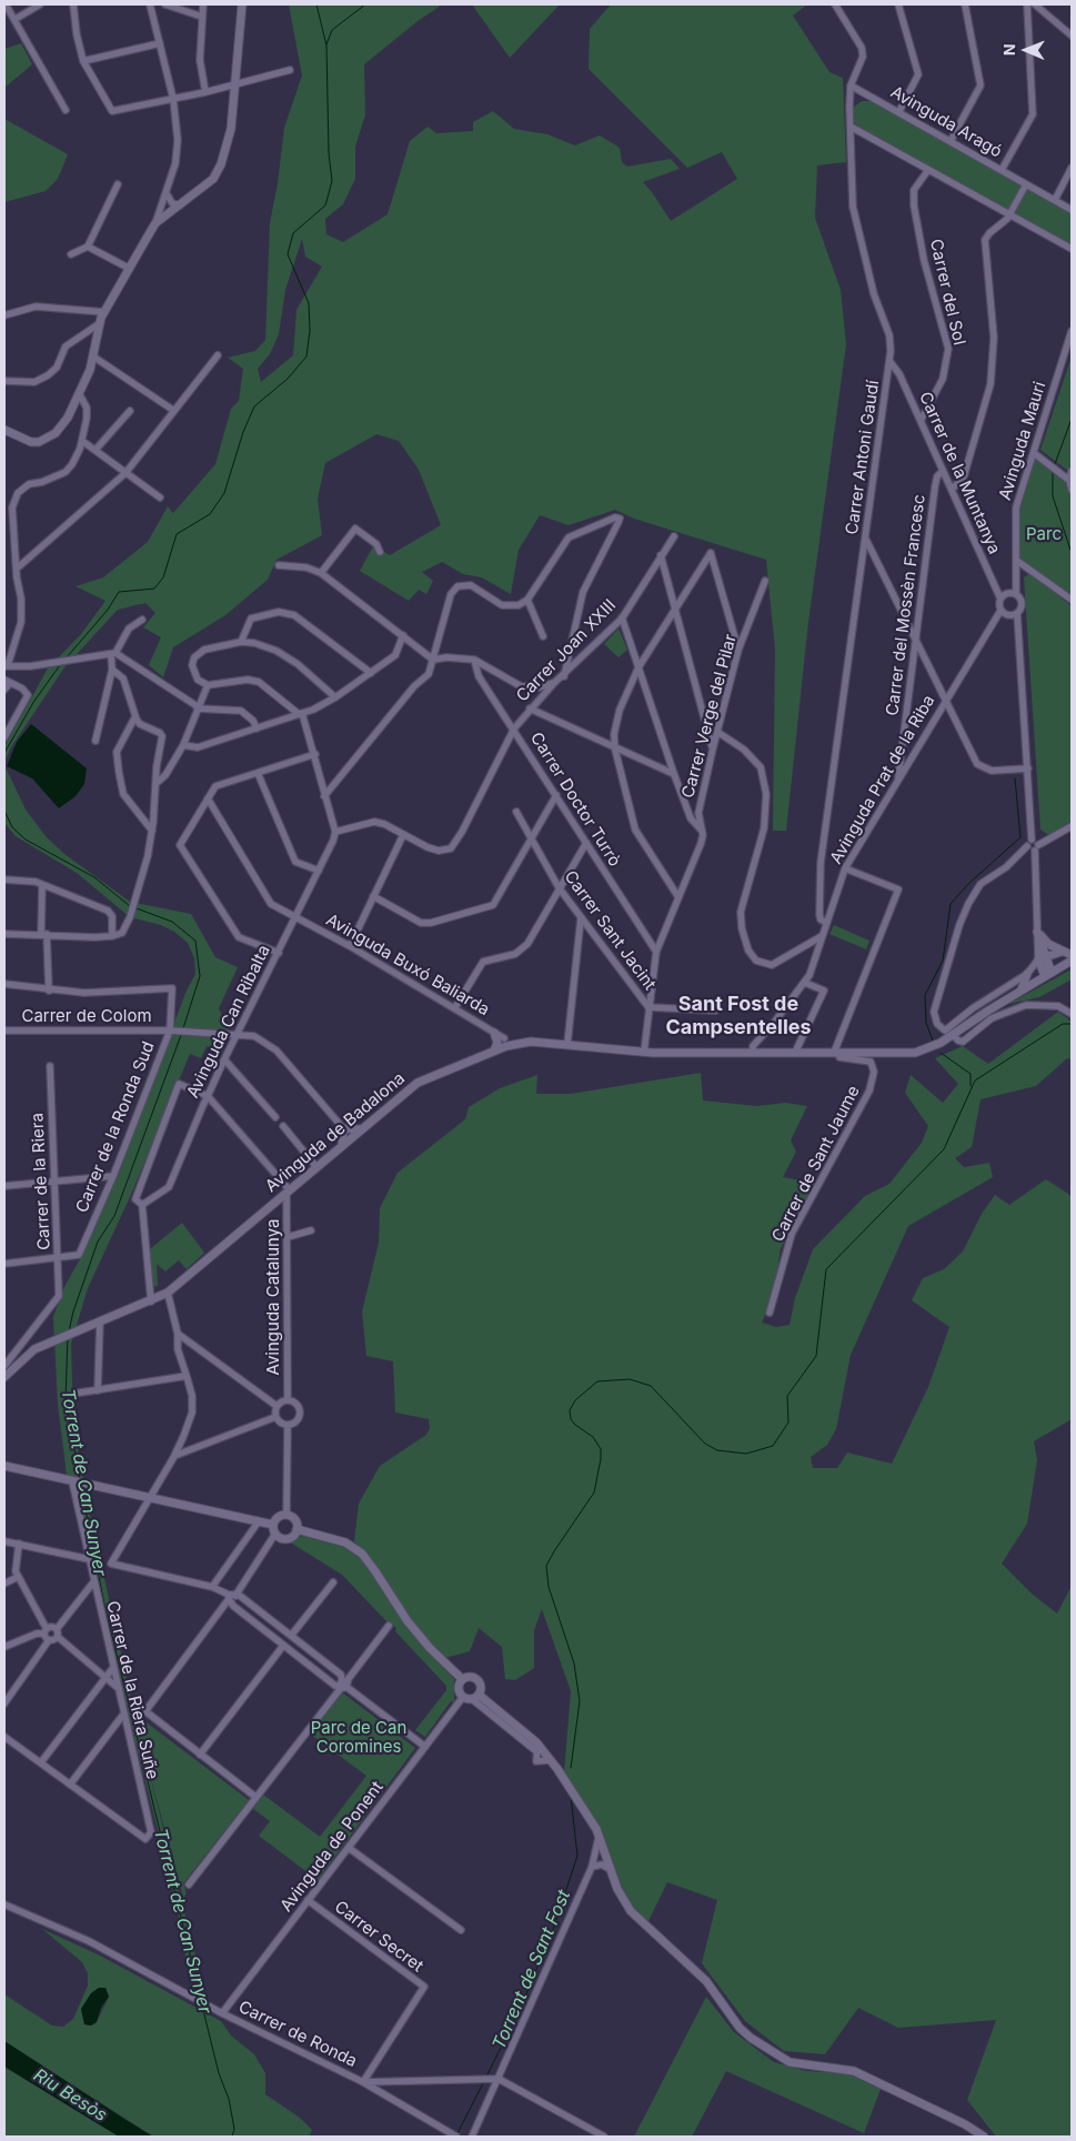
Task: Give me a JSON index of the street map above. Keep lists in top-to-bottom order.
{
  "streets": {
    "street": [
      "Avinguda Aragó",
      "Carrer del Sol",
      "Avinguda Mauri",
      "Carrer Antoni Gaudí",
      "Carrer de la Muntanya",
      "Carrer del Mossèn Francesc",
      "Carrer Joan XXIII",
      "Carrer Verge del Pilar",
      "Avinguda Prat de la Riba",
      "Carrer Doctor Turrò",
      "Carrer Sant Jacint",
      "Avinguda Buxó Baliarda",
      "Carrer de Colom",
      "Avinguda Can Ribalta",
      "Carrer de la Ronda Sud",
      "Avinguda de Badalona",
      "Carrer de Sant Jaume",
      "Carrer de la Riera",
      "Avinguda Catalunya",
      "Carrer de la Riera Suñe",
      "Avinguda de Ponent",
      "Carrer Secret",
      "Carrer de Ronda"
    ]
  },
  "crossings": [
    ["Avinguda Aragó", "Carrer Antoni Gaudí"],
    ["Carrer del Sol", "Carrer de la Muntanya"],
    ["Avinguda Mauri", "Carrer de la Muntanya"],
    ["Avinguda Mauri", "Avinguda Prat de la Riba"],
    ["Carrer Antoni Gaudí", "Carrer de la Muntanya"],
    ["Carrer Antoni Gaudí", "Avinguda Prat de la Riba"],
    ["Carrer de la Muntanya", "Carrer del Mossèn Francesc"],
    ["Carrer de la Muntanya", "Avinguda Prat de la Riba"],
    ["Carrer del Mossèn Francesc", "Avinguda Prat de la Riba"],
    ["Carrer Joan XXIII", "Carrer Doctor Turrò"],
    ["Carrer Verge del Pilar", "Carrer Doctor Turrò"],
    ["Carrer Verge del Pilar", "Carrer Sant Jacint"],
    ["Carrer Verge del Pilar", "Avinguda de Badalona"],
    ["Avinguda Prat de la Riba", "Avinguda de Badalona"],
    ["Avinguda Buxó Baliarda", "Avinguda Can Ribalta"],
    ["Carrer de Colom", "Avinguda Can Ribalta"],
    ["Carrer de Colom", "Carrer de la Ronda Sud"],
    ["Carrer de la Ronda Sud", "Carrer de la Riera"],
    ["Avinguda de Badalona", "Carrer de Sant Jaume"],
    ["Avinguda de Badalona", "Avinguda Catalunya"],
    ["Avinguda de Ponent", "Carrer Secret"],
    ["Avinguda de Ponent", "Carrer de Ronda"],
    ["Carrer Secret", "Carrer de Ronda"]
  ],
  "districts": ["Sant Fost de Campsentelles"],
  "water": ["Torrent de Can Sunyer", "Torrent de Sant Fost", "Riu Besòs"],
  "parks": ["Parc", "Parc de Can Coromines"],
  "north": "left"
}
